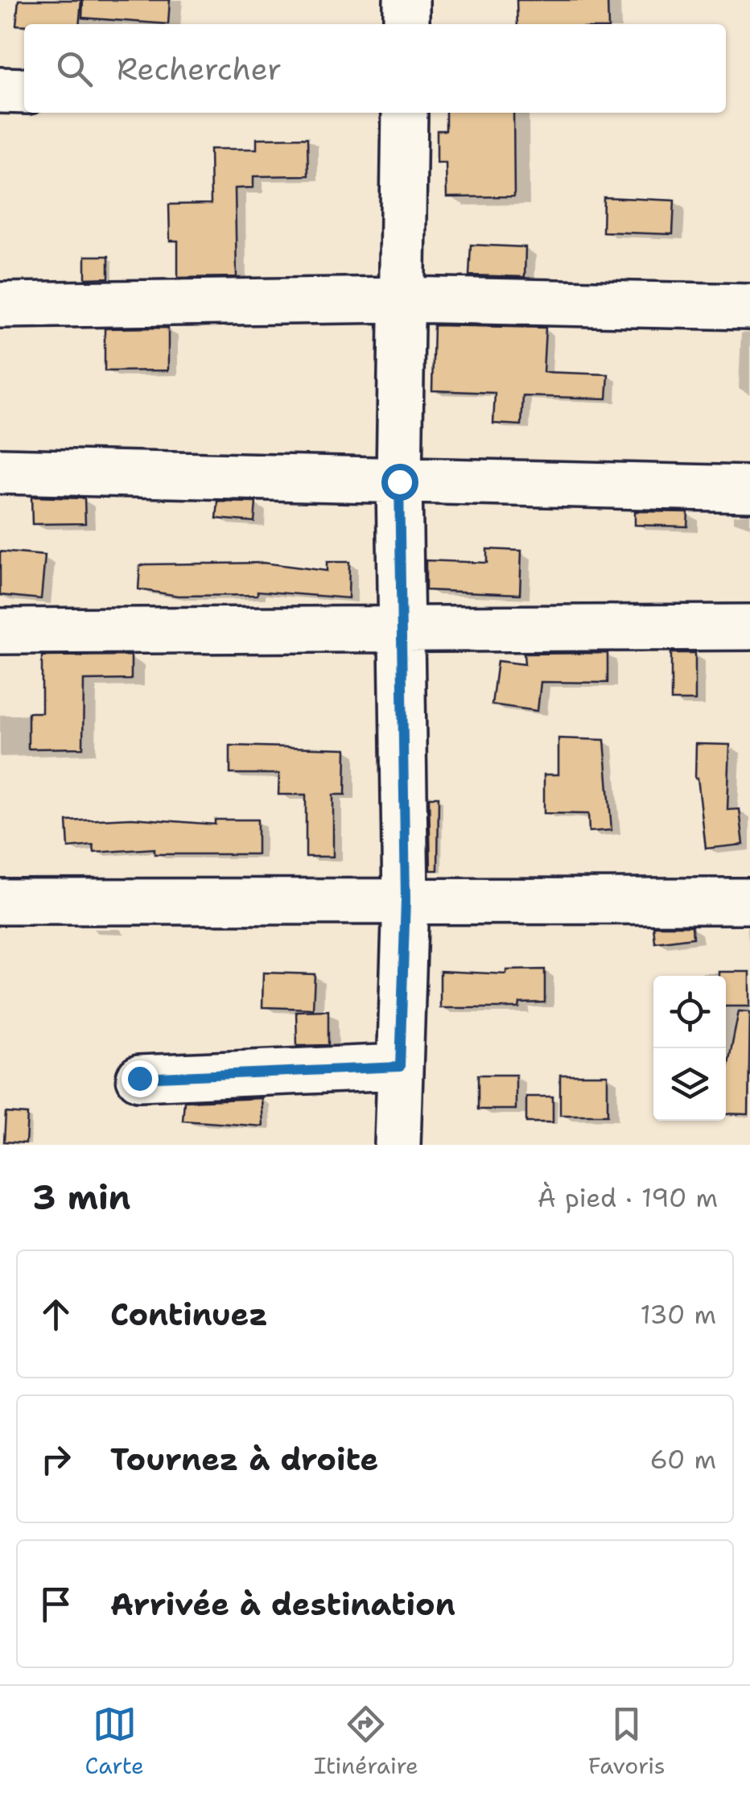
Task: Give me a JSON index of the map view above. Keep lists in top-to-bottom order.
{
  "page": {
    "search": "Rechercher",
    "heading": ["3 min", "À pied · 190 m"],
    "list": [
      ["Continuez", "130 m"],
      ["Tournez à droite", "60 m"],
      "Arrivée à destination"
    ],
    "nav": ["Carte", "Itinéraire", "Favoris"]
  }
}
